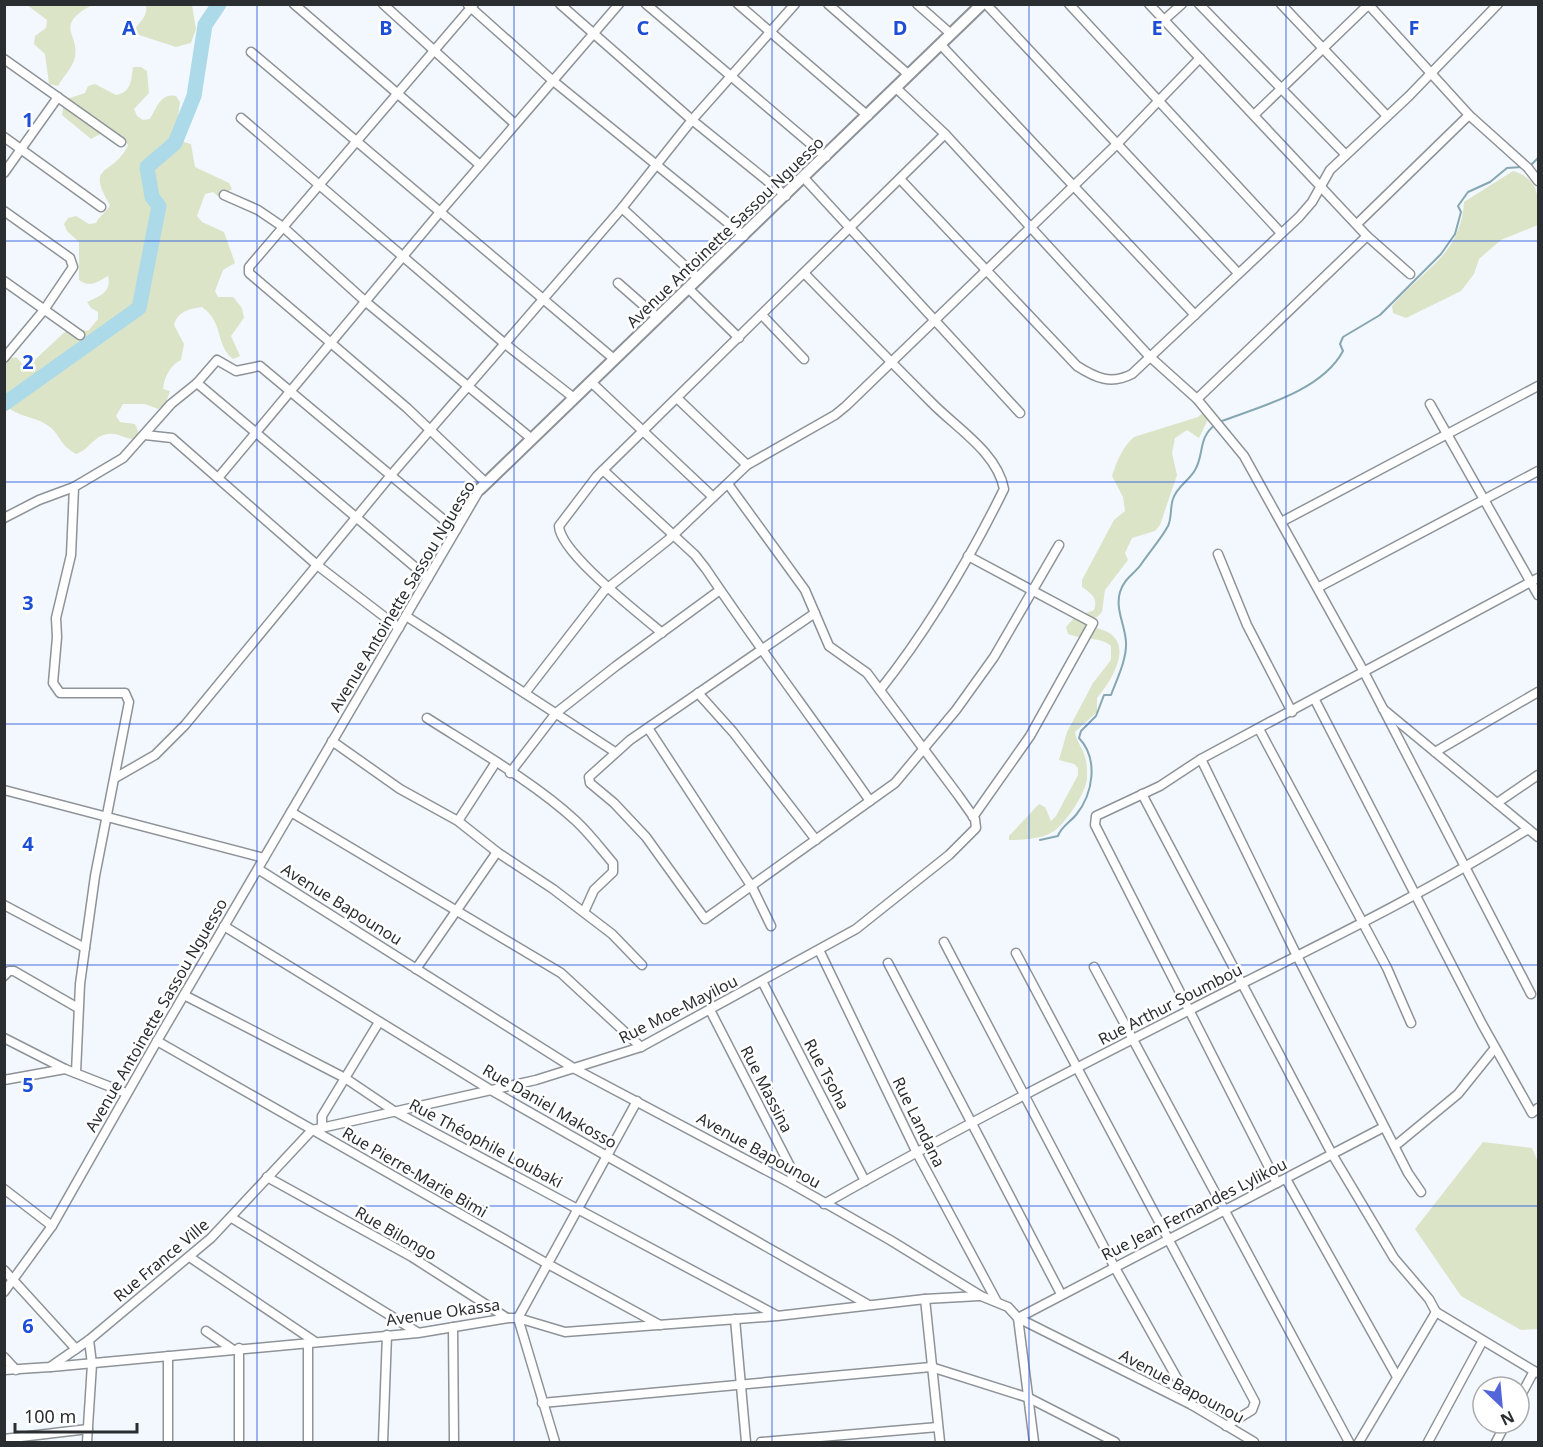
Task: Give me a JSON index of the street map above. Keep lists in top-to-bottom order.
{
  "streets": {
    "street": [
      "Avenue Antoinette Sassou Nguesso",
      "Avenue Bapounou",
      "Rue Arthur Soumbou",
      "Rue Moe-Mayilou",
      "Rue Tsoha",
      "Rue Massina",
      "Rue Daniel Makosso",
      "Rue Landana",
      "Rue Théophile Loubaki",
      "Rue Pierre-Marie Bimi",
      "Rue Jean Fernandes Lylikou",
      "Rue Bilongo",
      "Rue France Ville",
      "Avenue Okassa"
    ]
  },
  "crossings": [
    ["Avenue Antoinette Sassou Nguesso", "Avenue Bapounou"],
    ["Avenue Antoinette Sassou Nguesso", "Rue Daniel Makosso"],
    ["Avenue Antoinette Sassou Nguesso", "Rue Théophile Loubaki"],
    ["Avenue Antoinette Sassou Nguesso", "Rue Pierre-Marie Bimi"],
    ["Avenue Bapounou", "Rue Arthur Soumbou"],
    ["Avenue Bapounou", "Rue Moe-Mayilou"],
    ["Avenue Bapounou", "Rue Massina"],
    ["Avenue Bapounou", "Rue Landana"],
    ["Avenue Bapounou", "Rue Jean Fernandes Lylikou"],
    ["Avenue Bapounou", "Avenue Okassa"],
    ["Rue Arthur Soumbou", "Rue Tsoha"],
    ["Rue Arthur Soumbou", "Rue Landana"],
    ["Rue Moe-Mayilou", "Rue Tsoha"],
    ["Rue Moe-Mayilou", "Rue Massina"],
    ["Rue Moe-Mayilou", "Rue Daniel Makosso"],
    ["Rue Moe-Mayilou", "Rue Landana"],
    ["Rue Moe-Mayilou", "Rue Théophile Loubaki"],
    ["Rue Moe-Mayilou", "Rue Pierre-Marie Bimi"],
    ["Rue Moe-Mayilou", "Rue France Ville"],
    ["Rue Daniel Makosso", "Avenue Okassa"],
    ["Rue Théophile Loubaki", "Avenue Okassa"],
    ["Rue Pierre-Marie Bimi", "Rue France Ville"],
    ["Rue Pierre-Marie Bimi", "Avenue Okassa"],
    ["Rue Bilongo", "Rue France Ville"],
    ["Rue Bilongo", "Avenue Okassa"],
    ["Rue France Ville", "Avenue Okassa"]
  ],
  "scale_bar": "100 m",
  "north": "bottom right",
  "grid": {
    "columns": [
      "A",
      "B",
      "C",
      "D",
      "E",
      "F"
    ],
    "rows": [
      "1",
      "2",
      "3",
      "4",
      "5",
      "6"
    ]
  }
}
